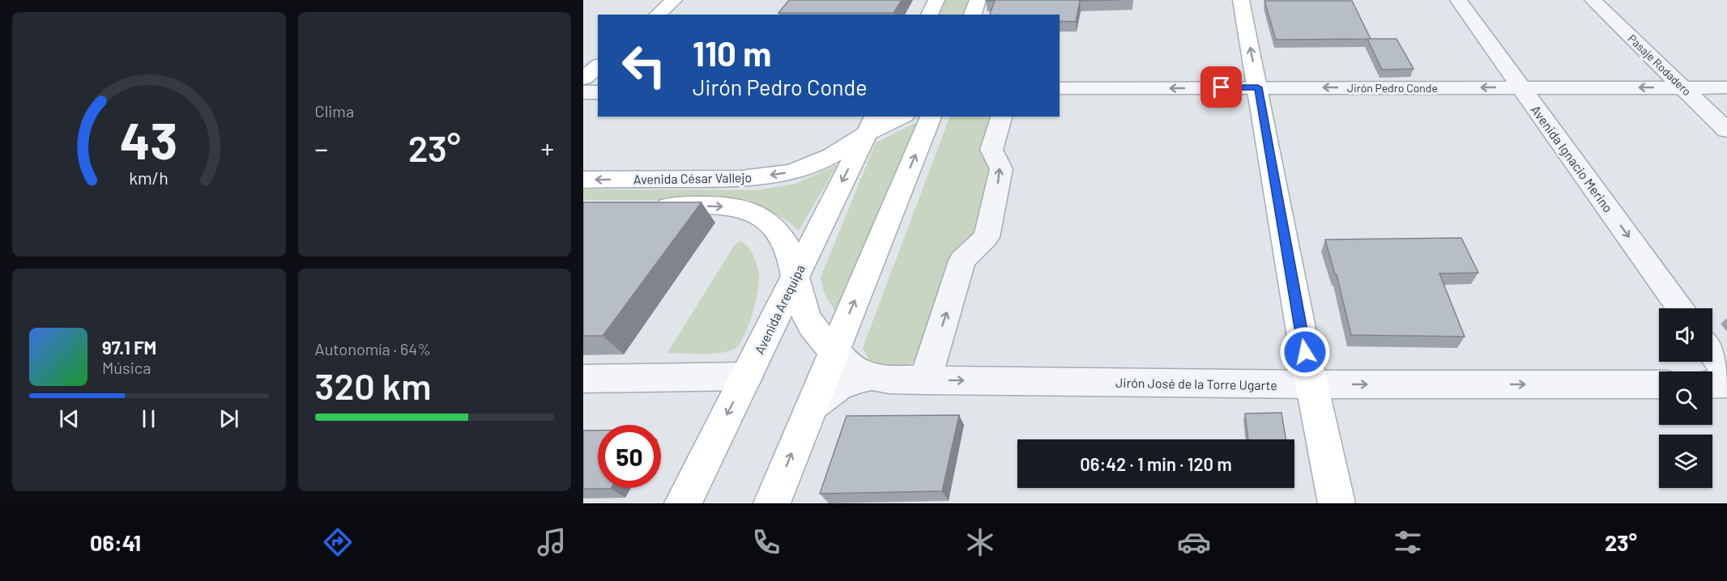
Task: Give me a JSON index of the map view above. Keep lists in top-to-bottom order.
{
  "streets": {
    "main road": ["Avenida César Vallejo", "Avenida Arequipa"],
    "street": [
      "Pasaje Rodadero",
      "Jirón Pedro Conde",
      "Avenida Ignacio Merino",
      "Jirón José de la Torre Ugarte"
    ]
  },
  "crossings": [
    ["Pasaje Rodadero", "Jirón Pedro Conde"],
    ["Jirón Pedro Conde", "Avenida Ignacio Merino"],
    ["Avenida César Vallejo", "Avenida Arequipa"],
    ["Avenida César Vallejo", "Jirón José de la Torre Ugarte"]
  ],
  "one_way": ["Jirón Pedro Conde", "Avenida Ignacio Merino", "Jirón José de la Torre Ugarte"],
  "page": {
    "tile": [
      "Clima",
      ["Autonomía · 64%", "320 km"]
    ],
    "turn": ["110 m", "Jirón Pedro Conde"],
    "heat": ["−", "23°", "+"],
    "song": ["97.1 FM", "Música"],
    "limit": "50",
    "trip": "06:42 · 1 min · 120 m",
    "tabs": ["06:41", "23°"],
    "gauge": ["43", "km/h"]
  }
}
